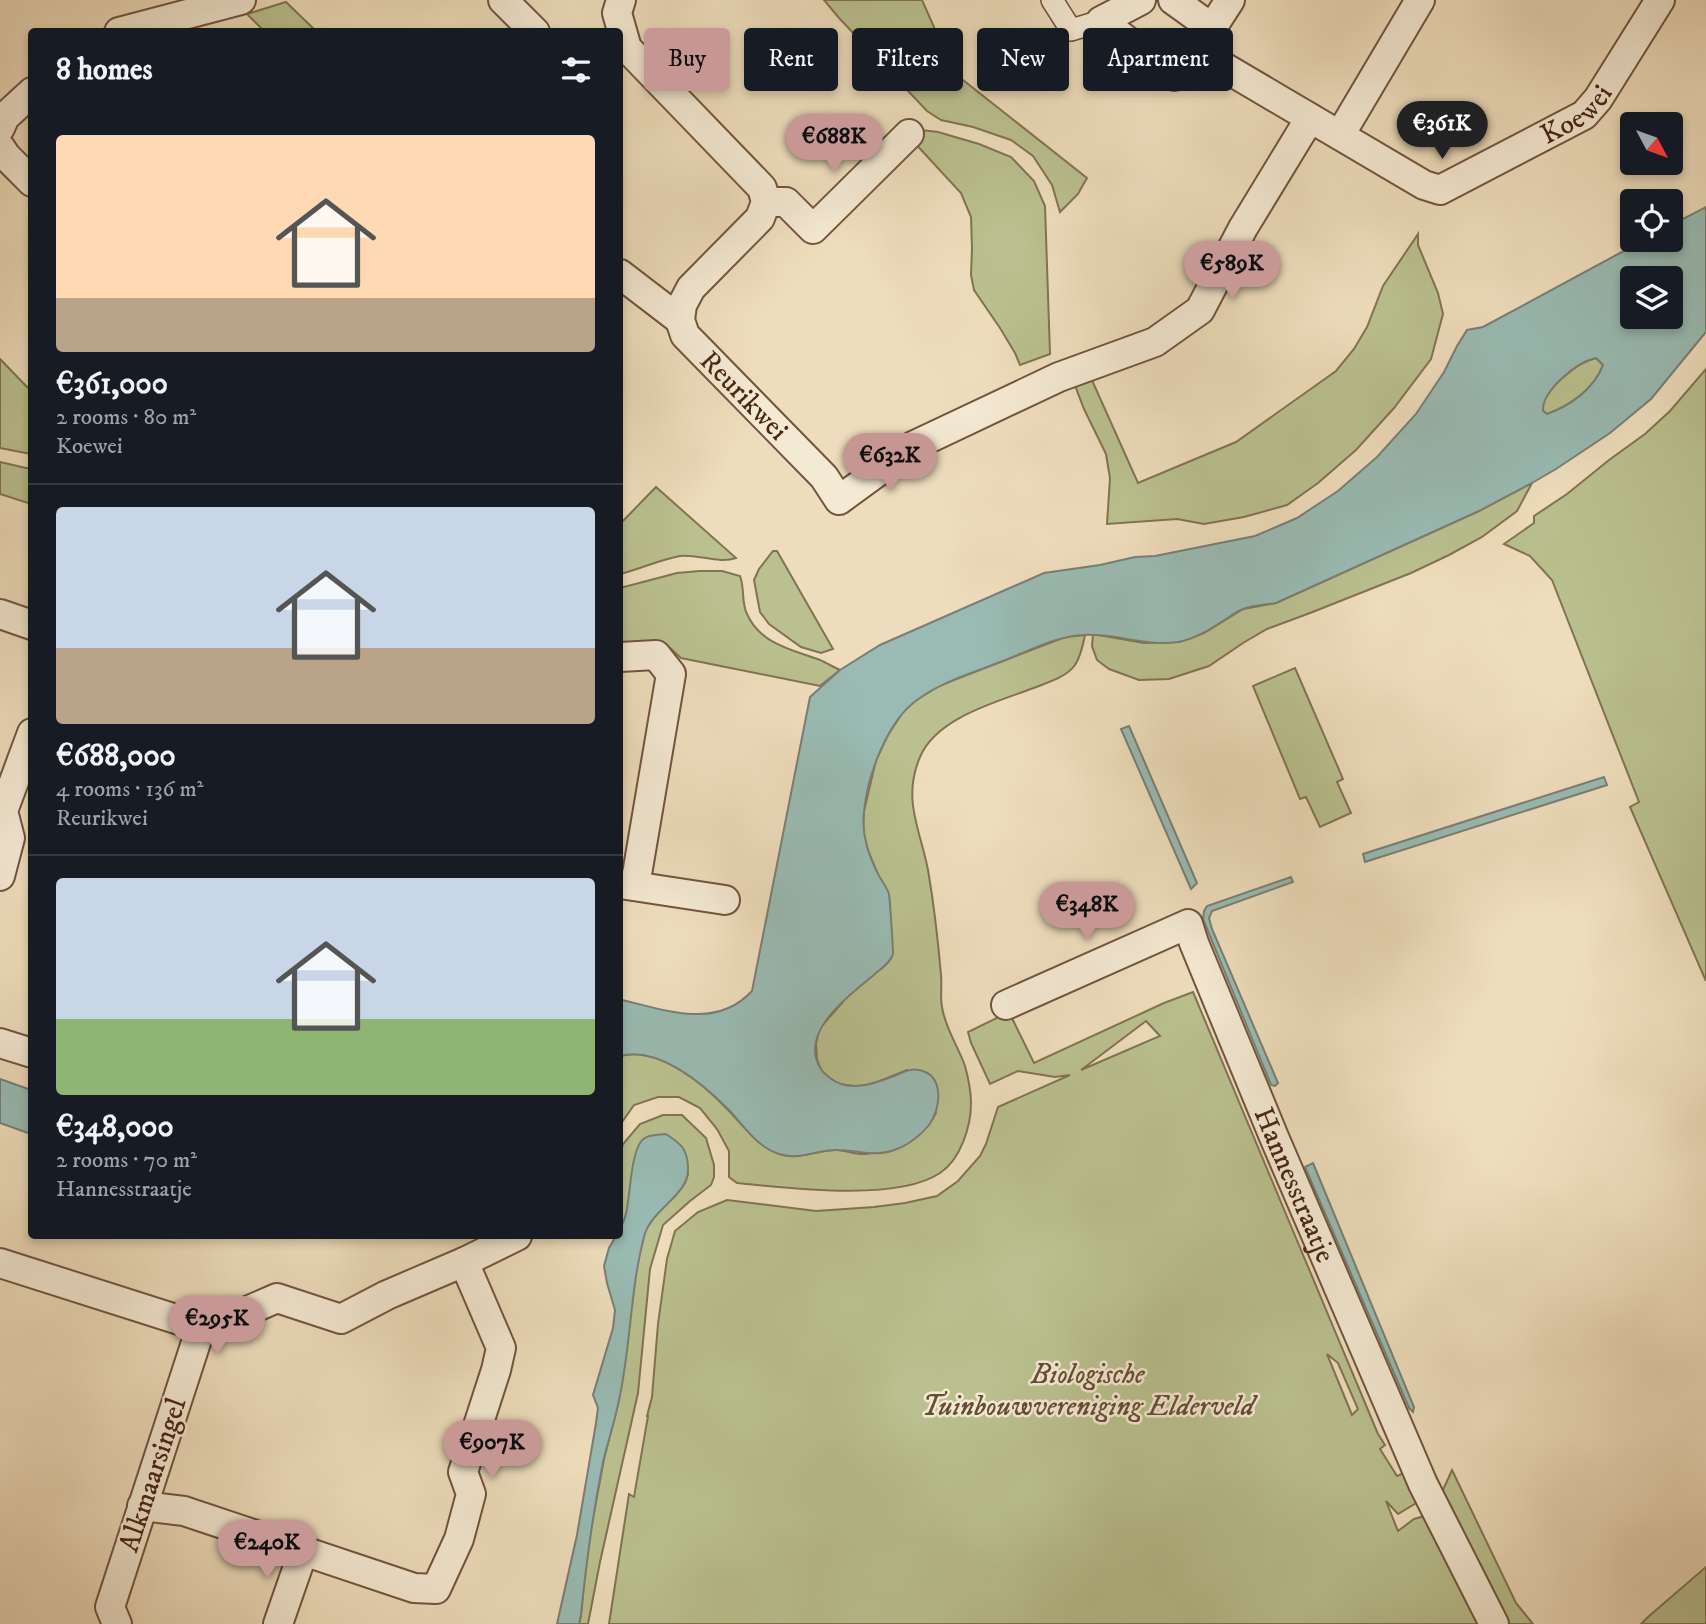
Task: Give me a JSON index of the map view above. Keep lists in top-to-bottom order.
{
  "streets": {
    "street": [
      "Koewei",
      "Reurikwei",
      "Hannesstraatje",
      "Alkmaarsingel"
    ]
  },
  "crossings": [
    ["Koewei", "Reurikwei"]
  ],
  "parks": ["Biologische Tuinbouwvereniging Elderveld"],
  "north": "bottom right",
  "page": {
    "chip": [
      "Buy",
      "Rent",
      "Filters",
      "New",
      "Apartment"
    ],
    "heading": "8 homes",
    "price": [
      "€361K",
      "€688K",
      "€589K",
      "€632K",
      "€348K",
      "€295K",
      "€907K",
      "€240K"
    ],
    "list": [
      {
        "name": "€361,000",
        "note": "2 rooms · 80 m² · Koewei"
      },
      {
        "name": "€688,000",
        "note": "4 rooms · 136 m² · Reurikwei"
      },
      {
        "name": "€348,000",
        "note": "2 rooms · 70 m² · Hannesstraatje"
      }
    ]
  }
}
